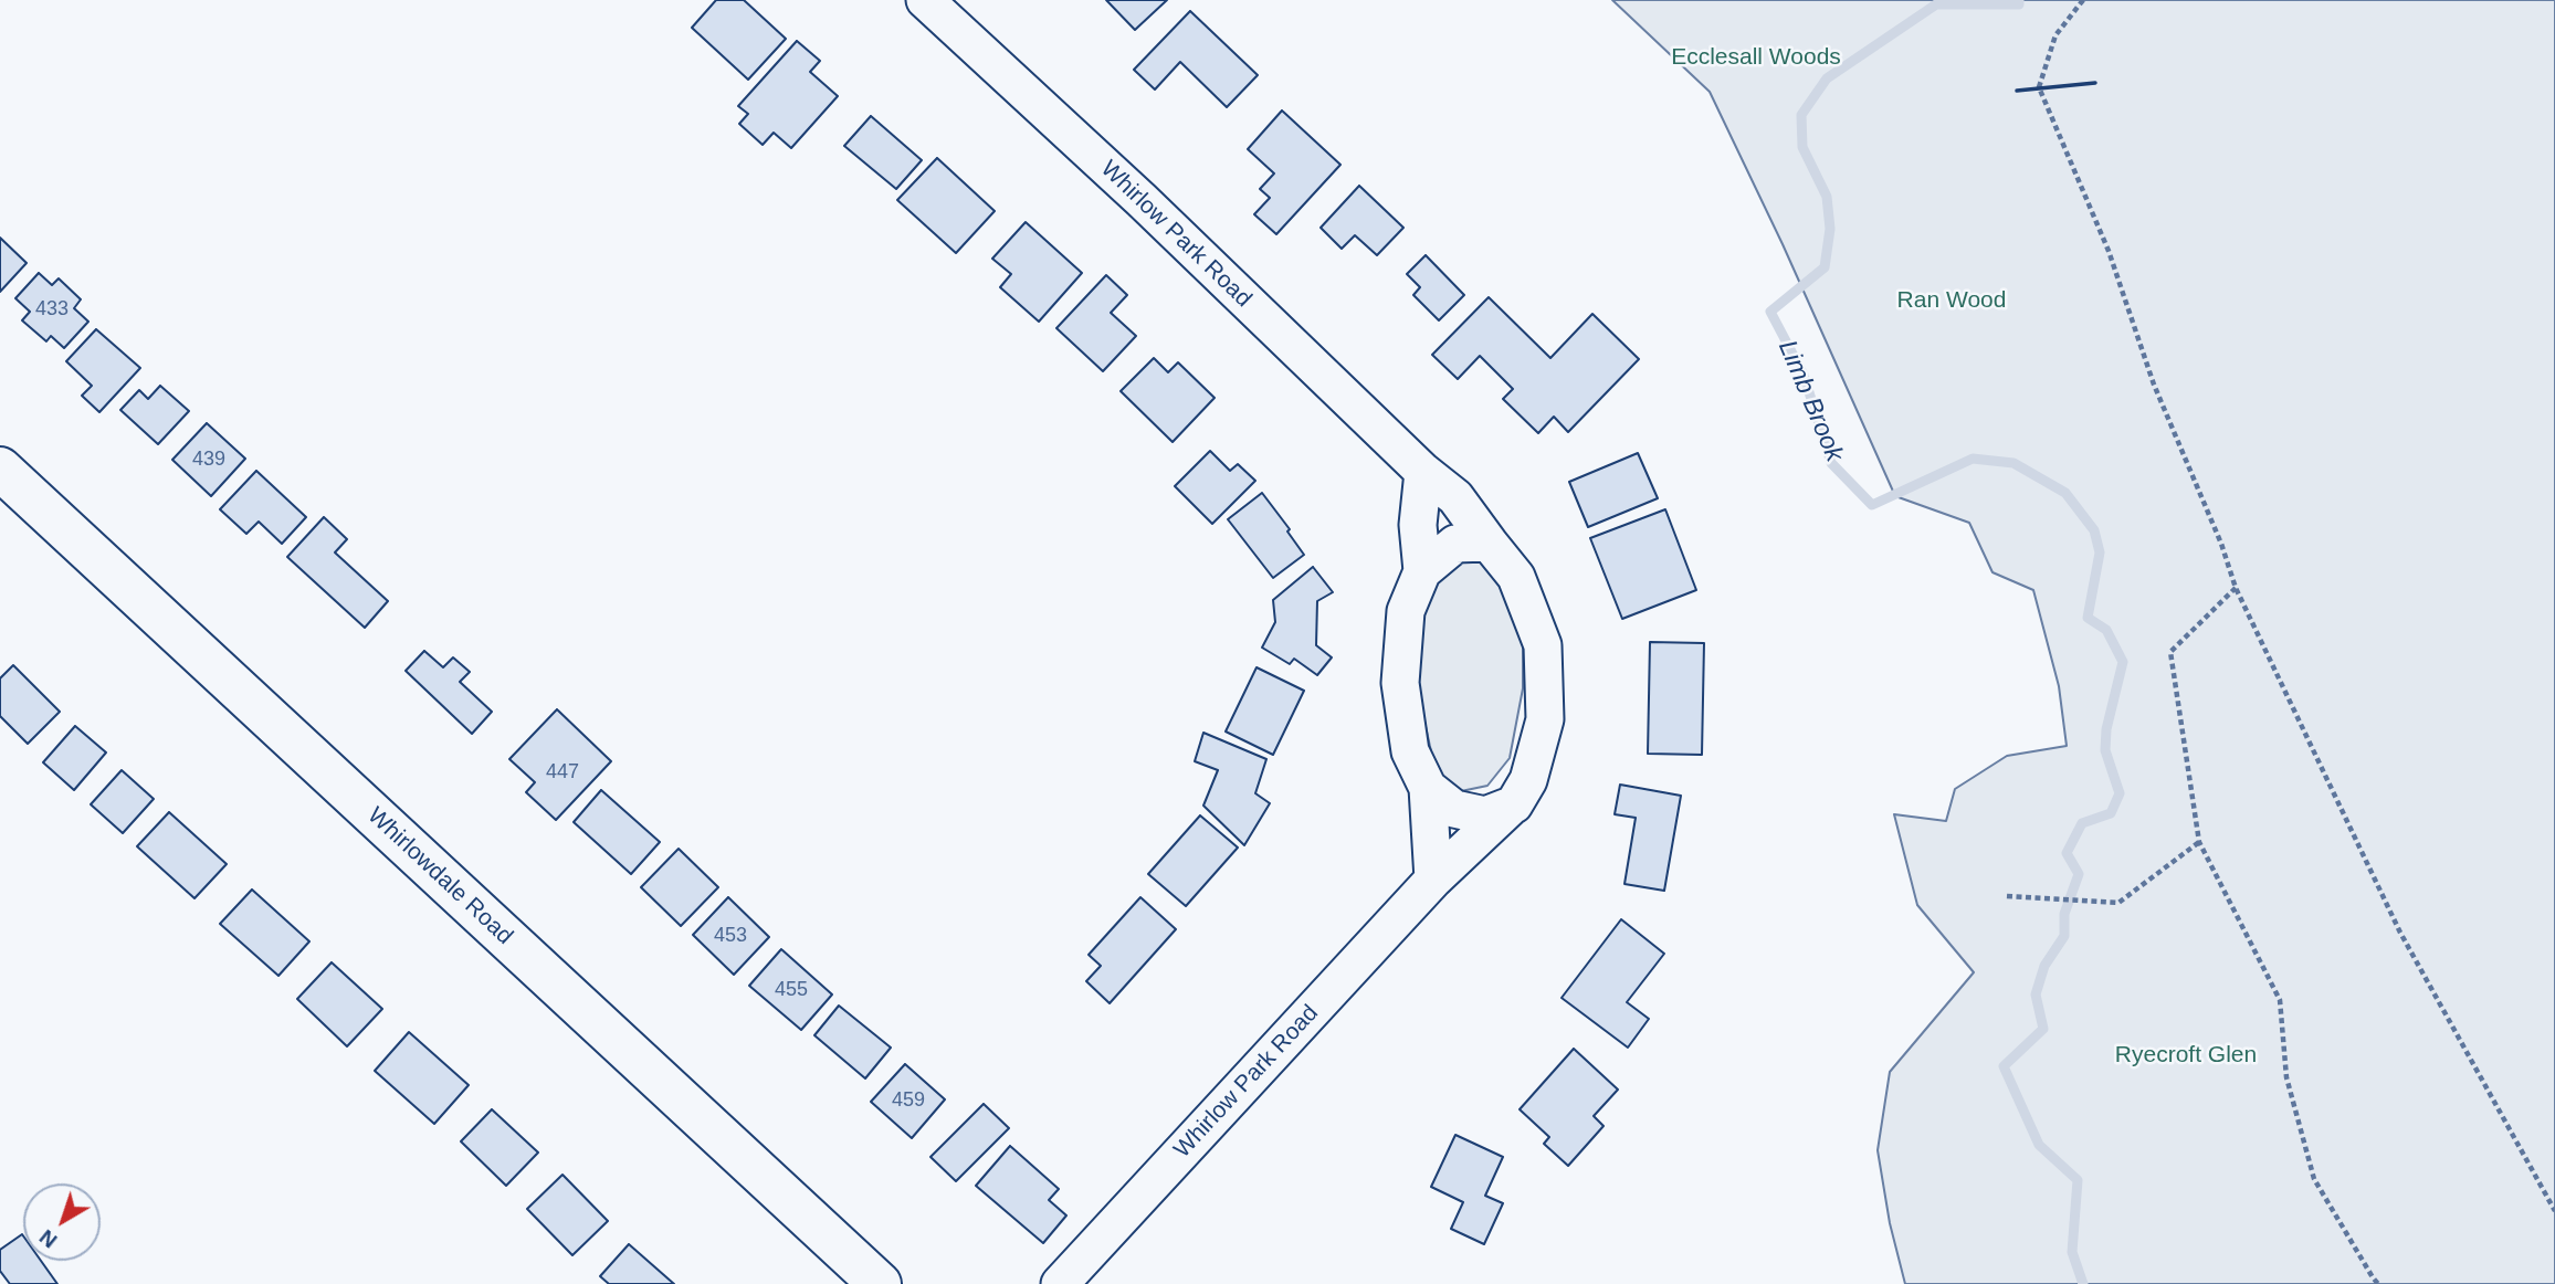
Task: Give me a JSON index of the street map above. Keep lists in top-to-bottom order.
{
  "streets": {
    "main road": ["Whirlowdale Road"],
    "street": ["Whirlow Park Road"]
  },
  "water": ["Limb Brook"],
  "parks": ["Ecclesall Woods", "Ran Wood", "Ryecroft Glen"],
  "house_numbers": [
    "433",
    "439",
    "447",
    "453",
    "455",
    "459"
  ],
  "north": "bottom left"
}
